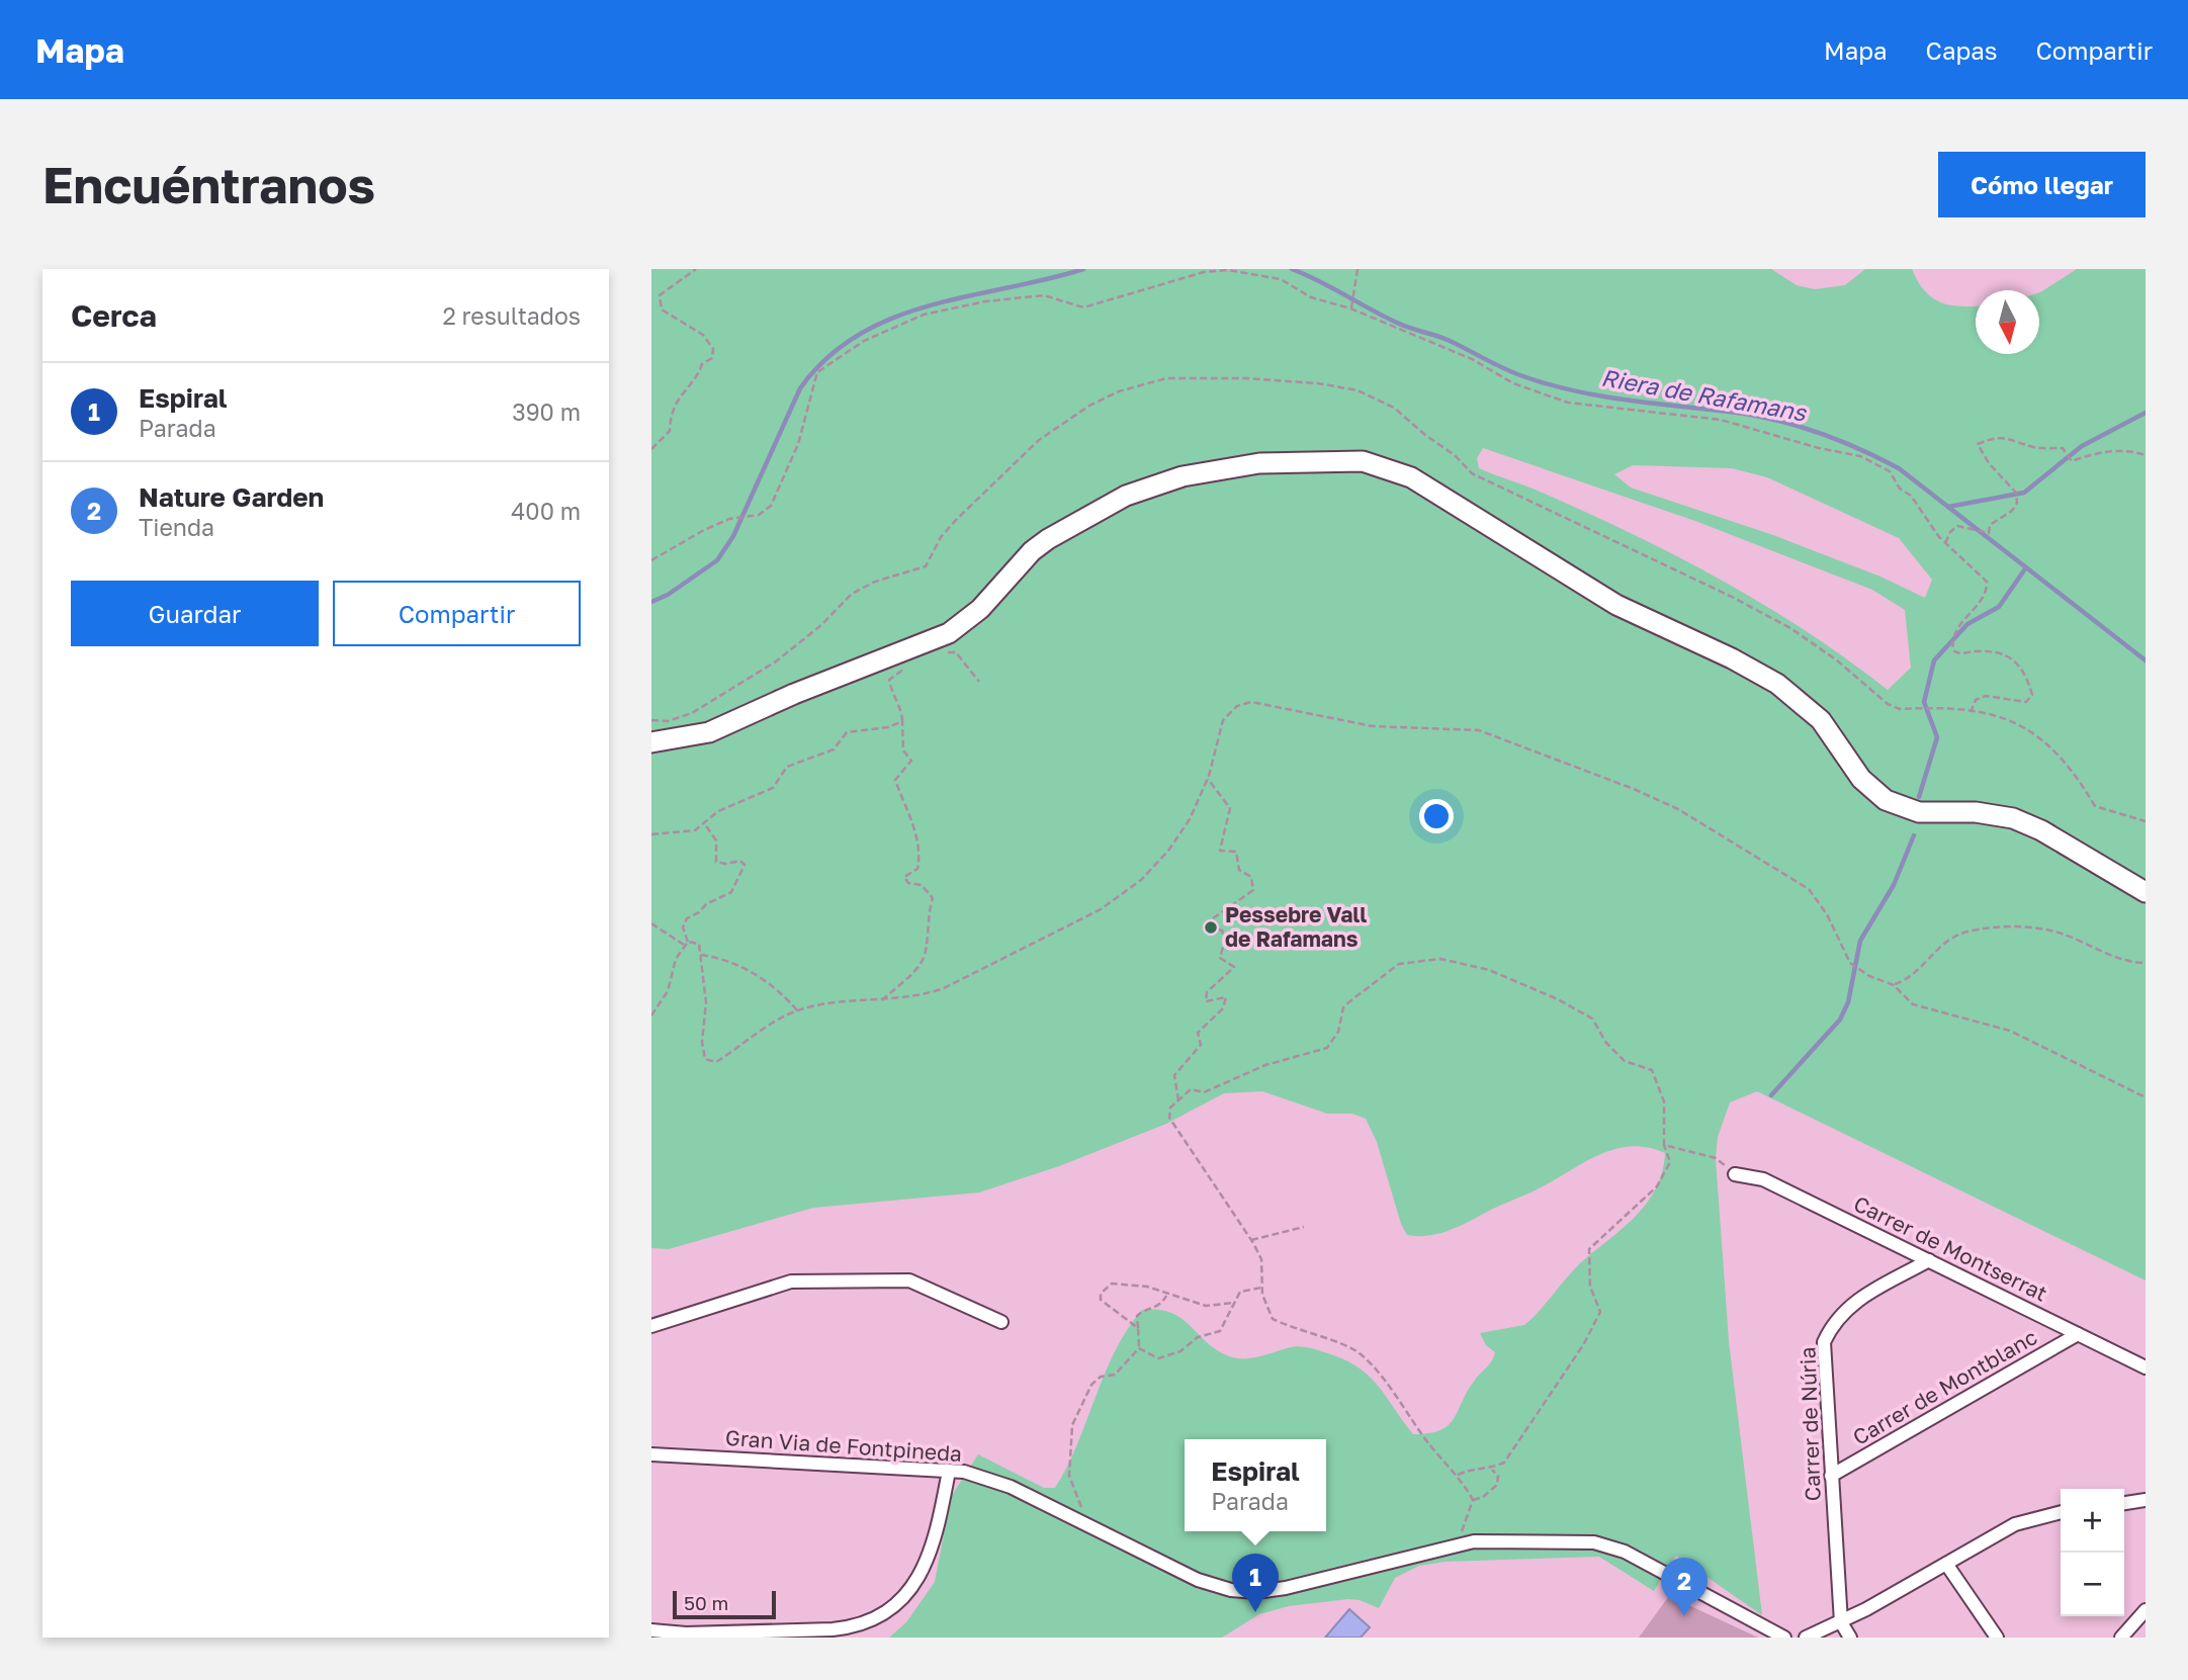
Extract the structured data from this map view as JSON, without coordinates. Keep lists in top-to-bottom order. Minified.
{"streets":{"street":["Carrer de Montserrat","Carrer de Montblanc","Carrer de Núria","Gran Via de Fontpineda"]},"crossings":[["Carrer de Montserrat","Carrer de Montblanc"],["Carrer de Montserrat","Carrer de Núria"],["Carrer de Montblanc","Carrer de Núria"]],"water":["Riera de Rafamans"],"places":["Pessebre Vall de Rafamans"],"scale_bar":"50 m","north":"bottom","page":{"header":"Mapa","nav":["Mapa","Capas","Compartir"],"buttons":["Cómo llegar",["Guardar","Compartir"]],"title":"Encuéntranos","heading":["Cerca","2 resultados"],"list":[{"mark":"1","name":"Espiral","note":"Parada","value":"390 m"},{"mark":"2","name":"Nature Garden","note":"Tienda","value":"400 m"}],"popup":["Espiral","Parada"],"map_buttons":["+","−"],"pins":["1","2"],"scale":"50 m"}}
